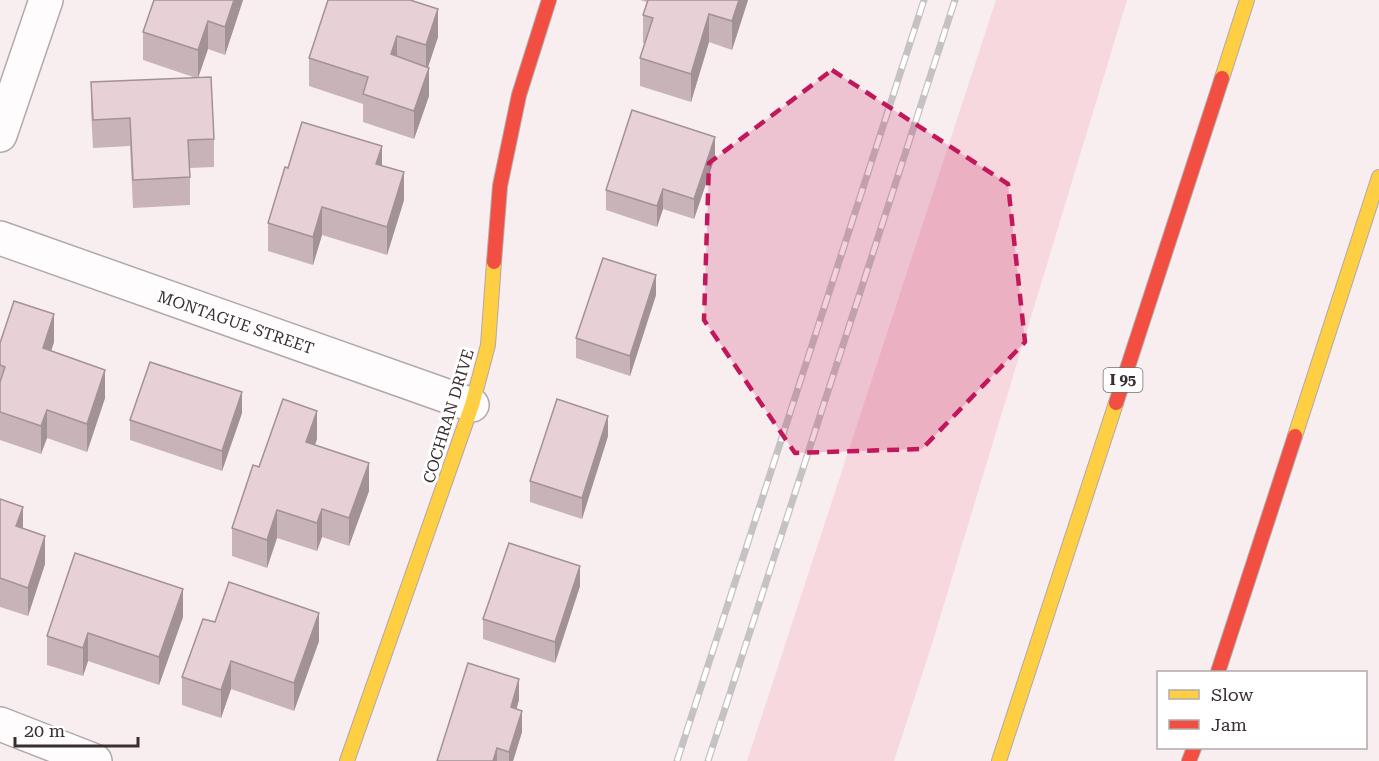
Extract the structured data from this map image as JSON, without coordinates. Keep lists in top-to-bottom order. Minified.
{"streets":{"main road":["I 95","COCHRAN DRIVE"],"street":["MONTAGUE STREET"]},"crossings":[["MONTAGUE STREET","COCHRAN DRIVE"]],"legend":["Slow","Jam"],"scale_bar":"20 m"}
